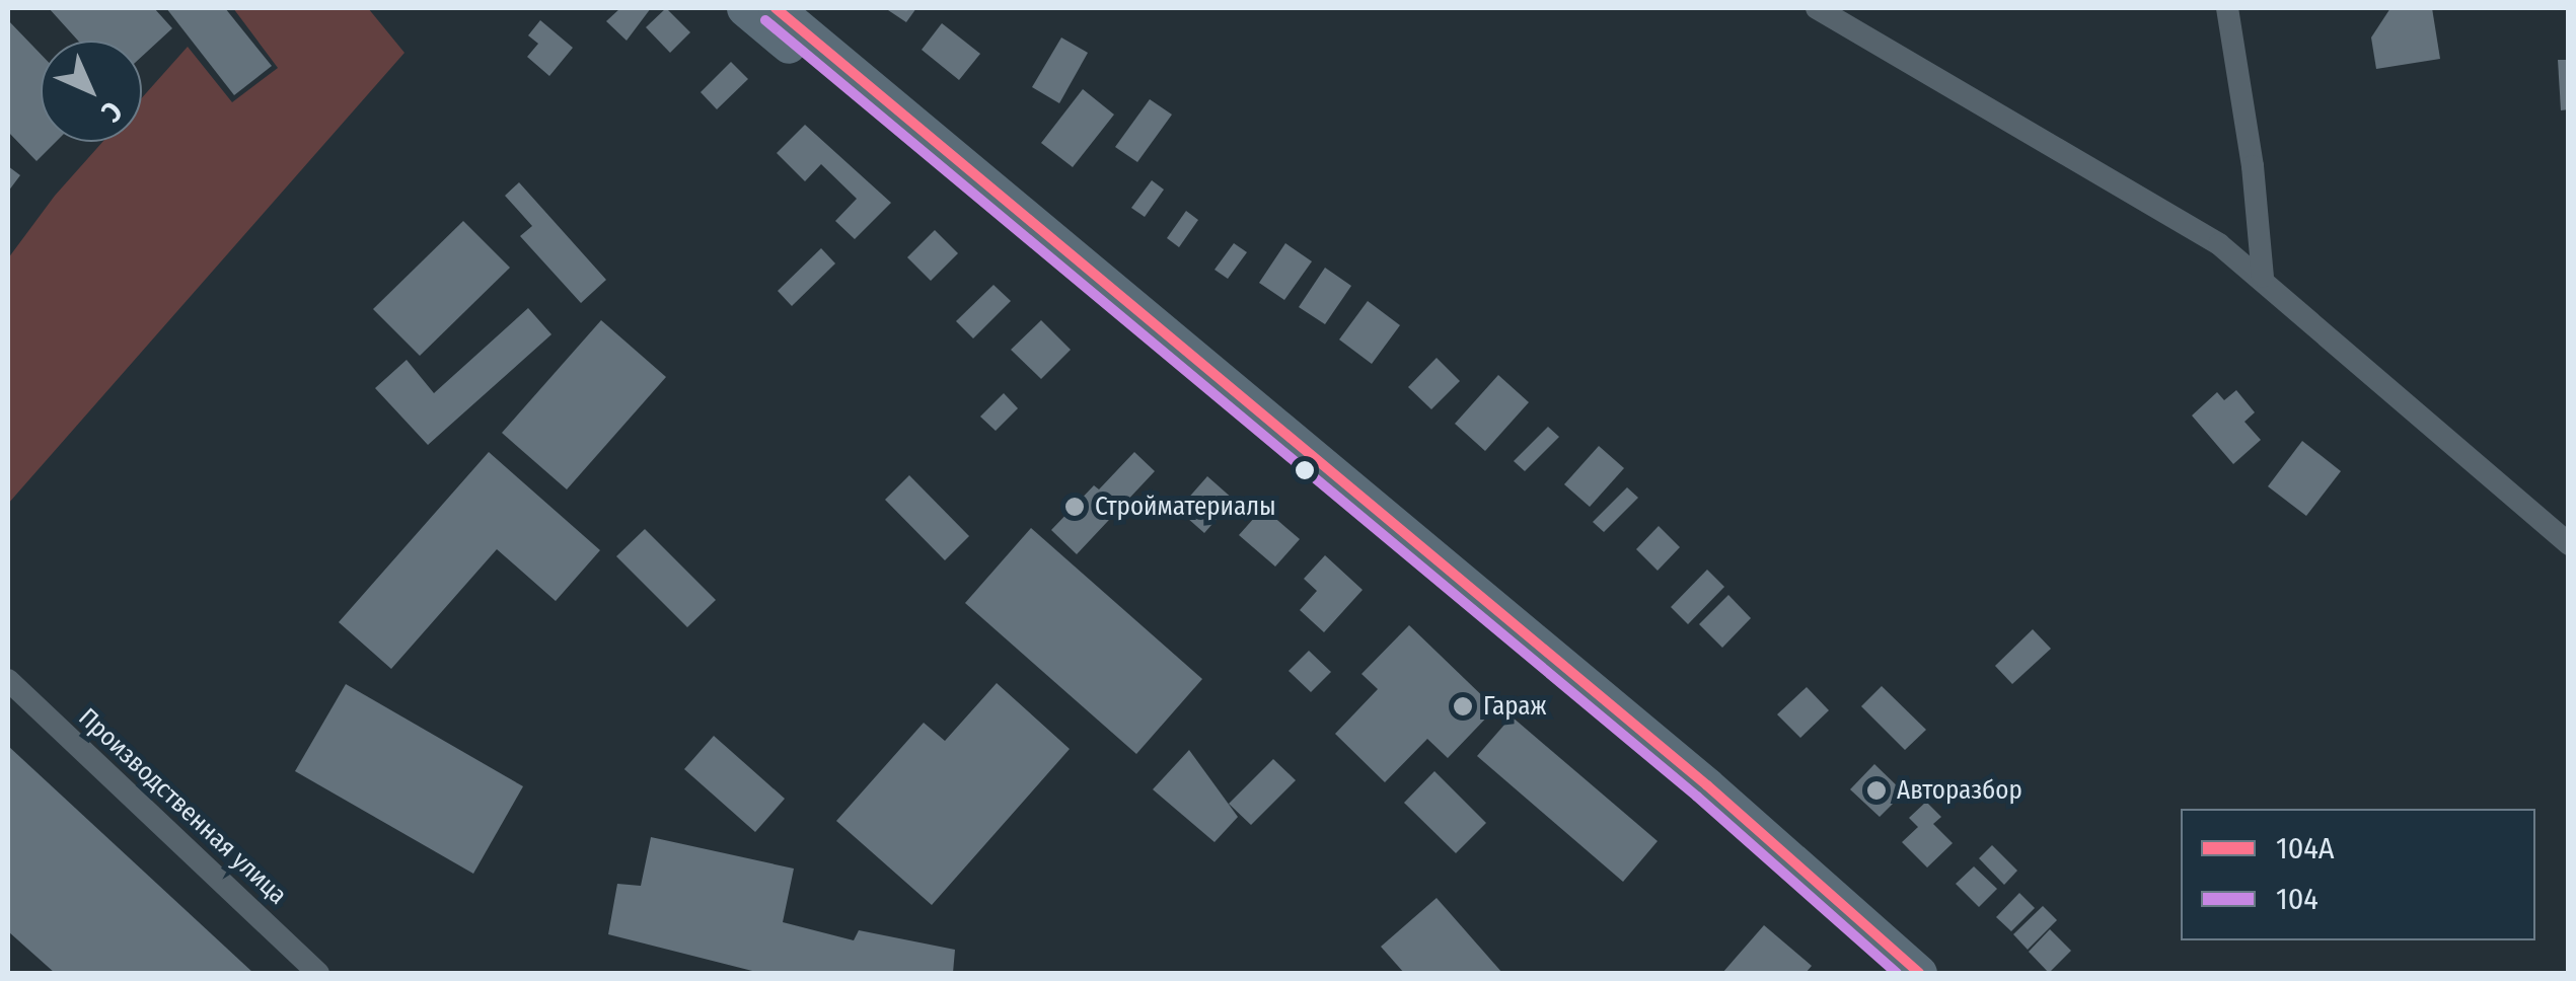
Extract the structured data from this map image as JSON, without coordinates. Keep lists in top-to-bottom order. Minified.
{"streets":{"street":["Производственная улица"]},"places":["Стройматериалы","Гараж","Авторазбор"],"lines":["transit line 104А","transit line 104"],"legend":["104А","104"],"north":"bottom right"}
